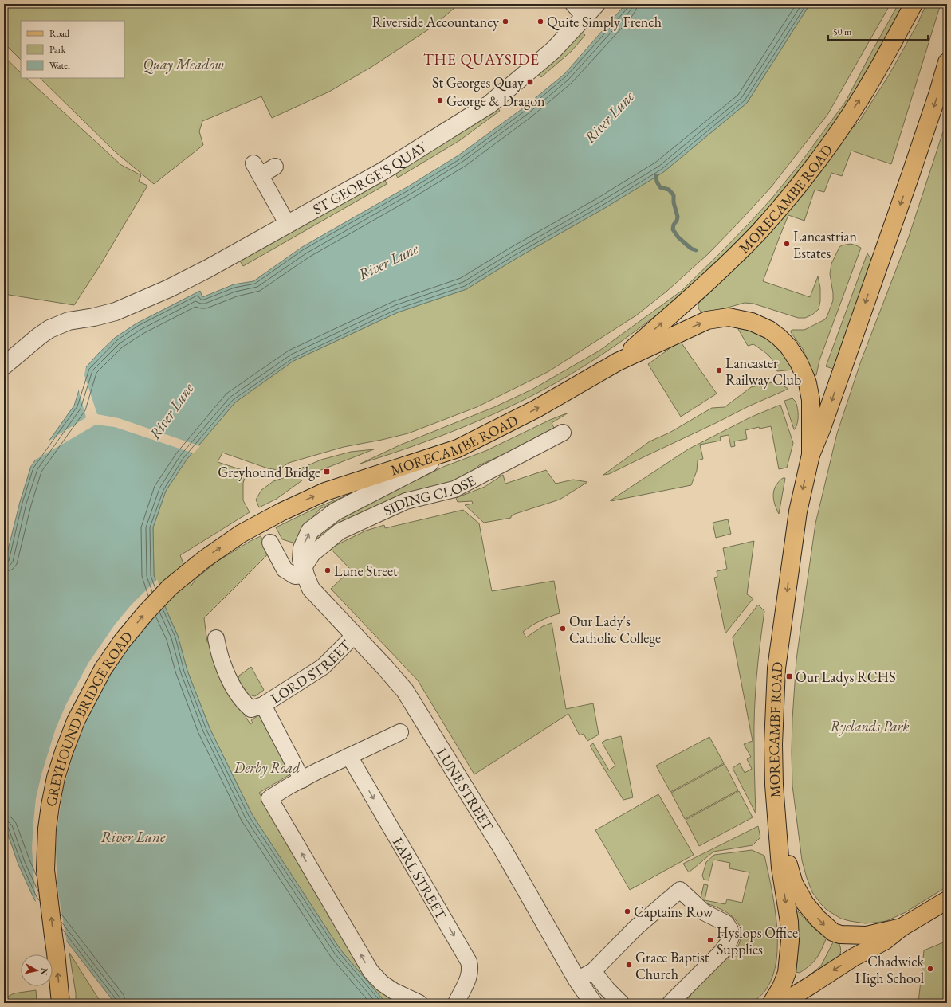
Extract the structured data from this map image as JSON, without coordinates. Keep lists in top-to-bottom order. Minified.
{"streets":{"main road":["MORECAMBE ROAD","GREYHOUND BRIDGE ROAD"],"street":["ST GEORGE'S QUAY","SIDING CLOSE","LORD STREET","LUNE STREET","EARL STREET"]},"crossings":[["MORECAMBE ROAD","GREYHOUND BRIDGE ROAD"],["MORECAMBE ROAD","LUNE STREET"],["SIDING CLOSE","LUNE STREET"],["LORD STREET","LUNE STREET"]],"one_way":["GREYHOUND BRIDGE ROAD","EARL STREET"],"districts":["THE QUAYSIDE"],"water":["River Lune"],"parks":["Quay Meadow","Ryelands Park","Derby Road"],"places":{"other":["Riverside Accountancy","Quite Simply French","George & Dragon","Lancastrian Estates","Lancaster Railway Club","Lune Street","Our Lady's Catholic College","Captains Row","Hyslops Office Supplies","Grace Baptist Church","Chadwick High School"],"transit":["St Georges Quay","Greyhound Bridge","Our Ladys RCHS"]},"legend":["Road","Park","Water"],"scale_bar":"50 m","north":"right"}
